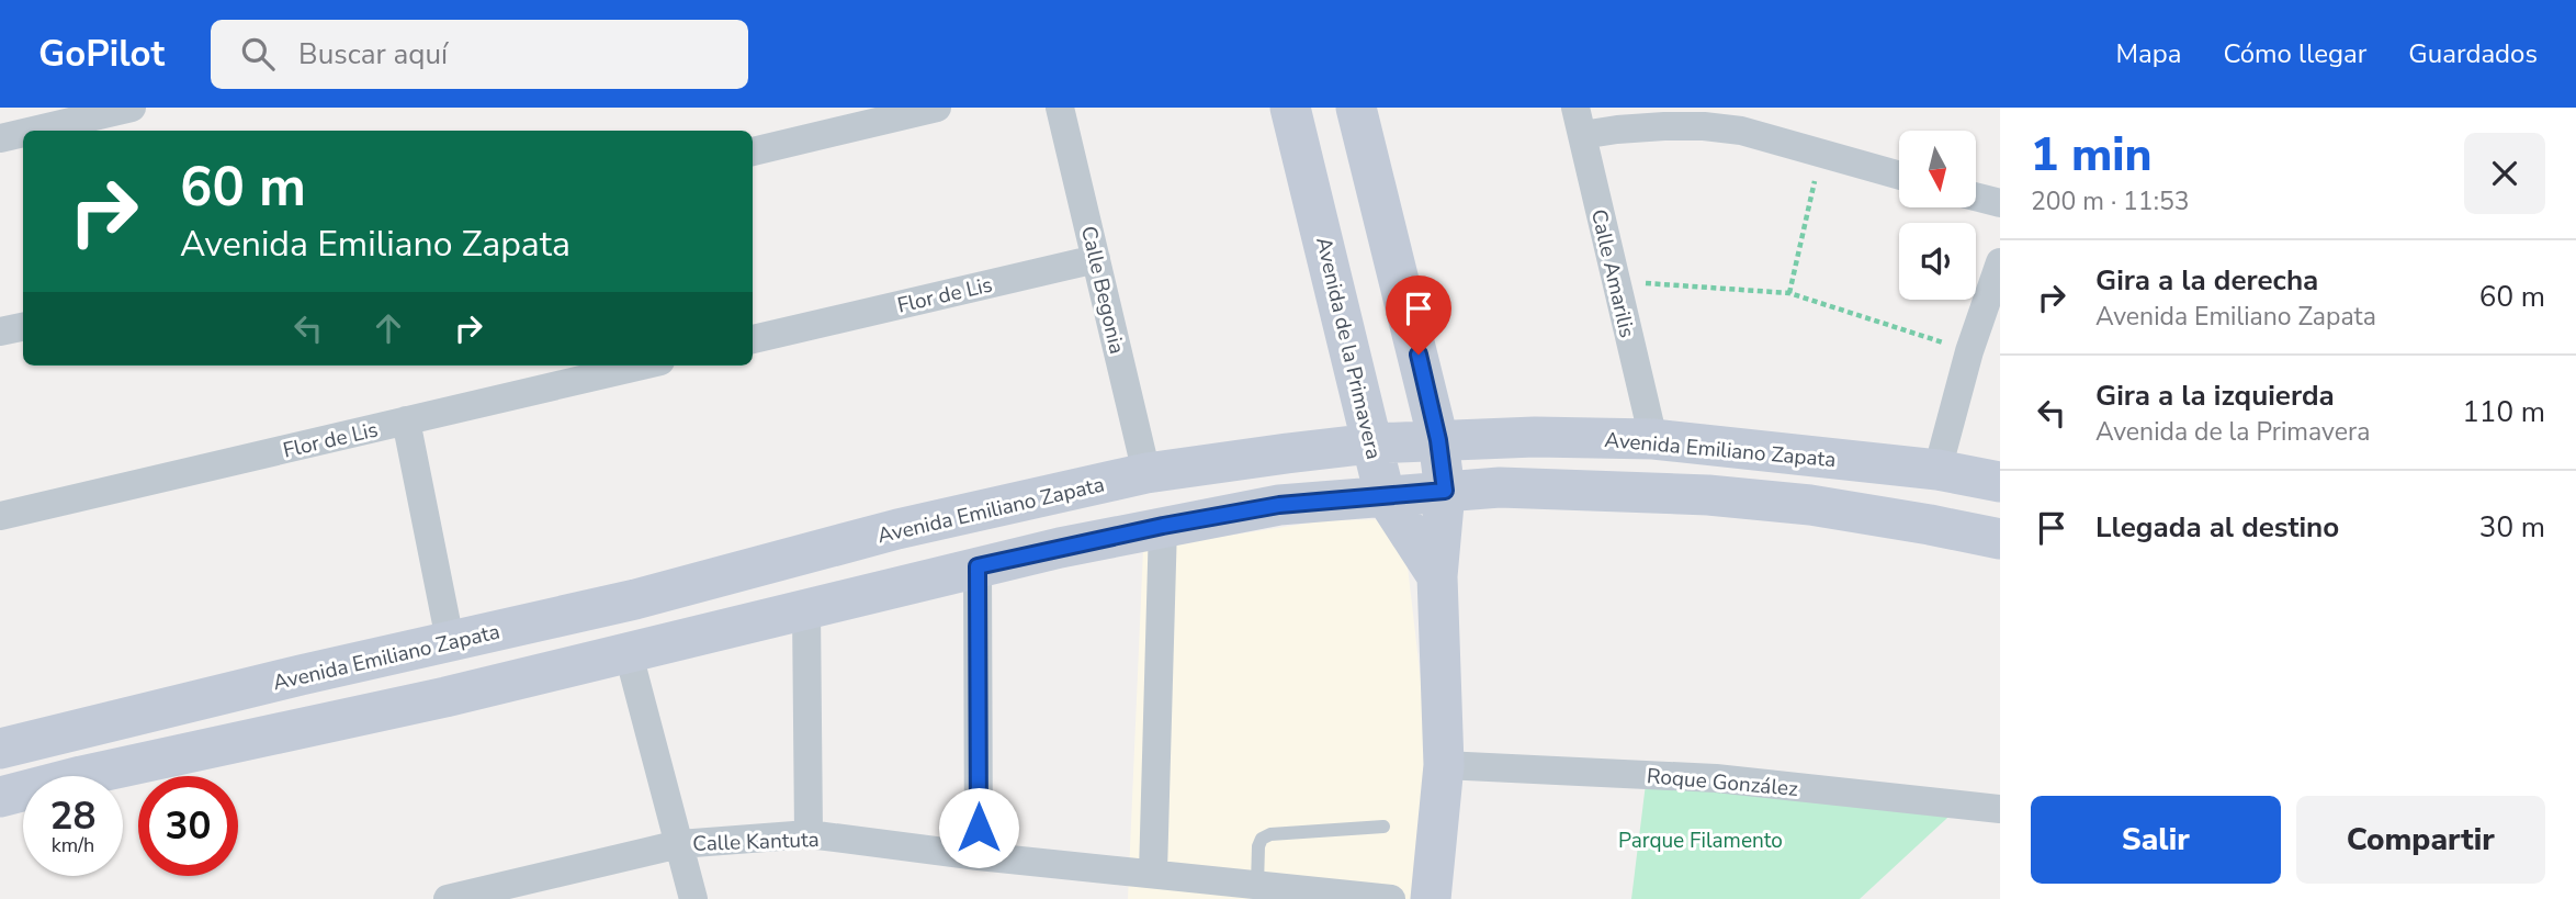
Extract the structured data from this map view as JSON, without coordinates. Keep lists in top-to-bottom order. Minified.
{"streets":{"street":["Calle Amarilis","Calle Begonia","Flor de Lis","Avenida de la Primavera","Avenida Emiliano Zapata","Roque González","Calle Kantuta"]},"crossings":[["Calle Amarilis","Avenida Emiliano Zapata"],["Calle Begonia","Flor de Lis"],["Calle Begonia","Avenida Emiliano Zapata"],["Avenida de la Primavera","Avenida Emiliano Zapata"]],"parks":["Parque Filamento"],"north":"bottom","page":{"header":"GoPilot","search":"Buscar aquí","nav":["Mapa","Cómo llegar","Guardados"],"heading":["1 min","200 m · 11:53"],"turn":["60 m","Avenida Emiliano Zapata"],"list":[{"name":"Gira a la derecha","note":"Avenida Emiliano Zapata","value":"60 m"},{"name":"Gira a la izquierda","note":"Avenida de la Primavera","value":"110 m"},{"name":"Llegada al destino","value":"30 m"}],"speed":"28 km/h","limit":"30","buttons":["Salir","Compartir"]}}
